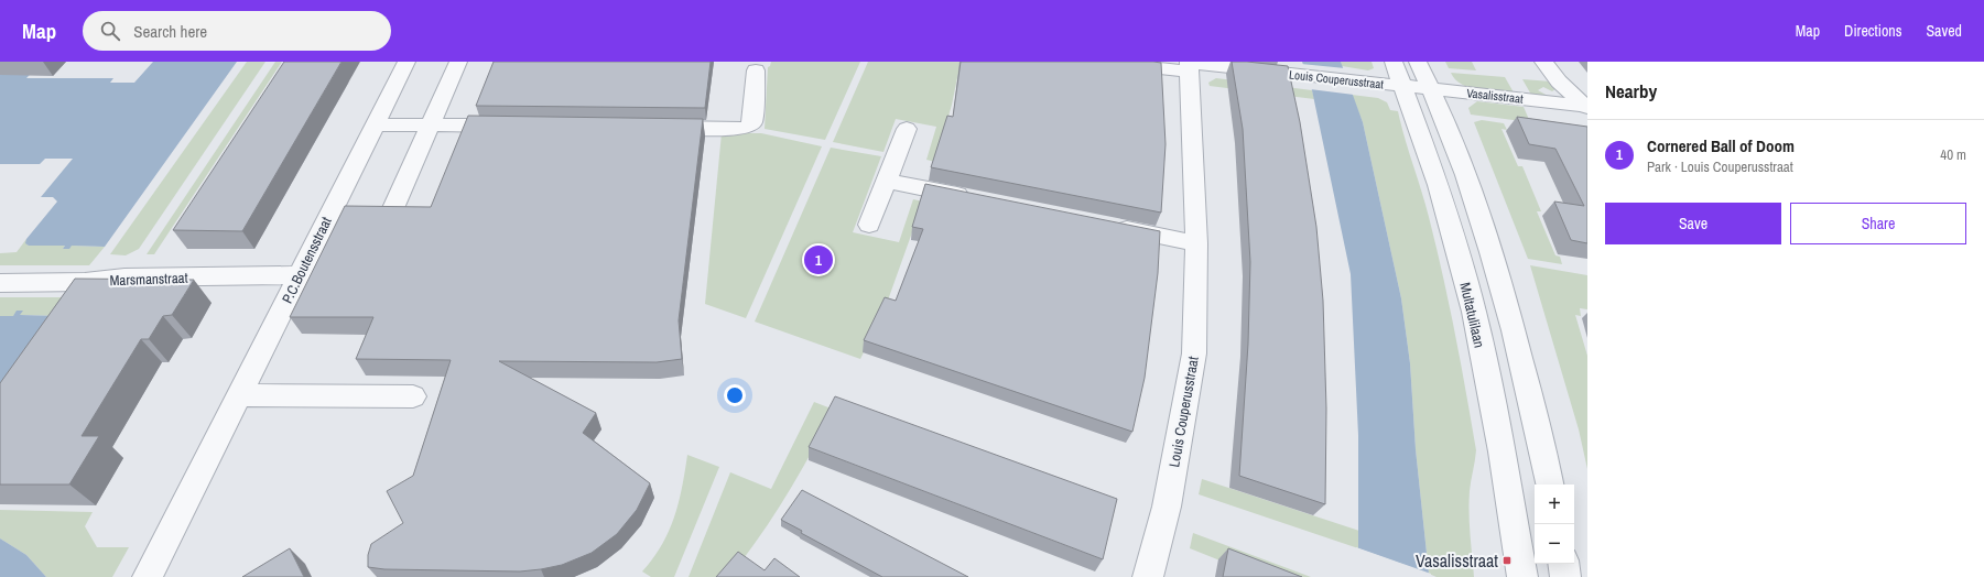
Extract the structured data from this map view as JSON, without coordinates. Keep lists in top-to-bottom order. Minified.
{"streets":{"street":["Louis Couperusstraat","Vasalisstraat","P.C.Boutensstraat","Marsmanstraat","Multatulilaan"]},"crossings":[["Louis Couperusstraat","Vasalisstraat"],["Louis Couperusstraat","Multatulilaan"],["Vasalisstraat","Multatulilaan"],["P.C.Boutensstraat","Marsmanstraat"]],"places":{"transit":["Vasalisstraat"]},"page":{"header":"Map","search":"Search here","nav":["Map","Directions","Saved"],"heading":"Nearby","list":[{"mark":"1","name":"Cornered Ball of Doom","note":"Park · Louis Couperusstraat","value":"40 m"}],"buttons":["Save","Share"],"pins":"1","map_buttons":["+","−"]}}
